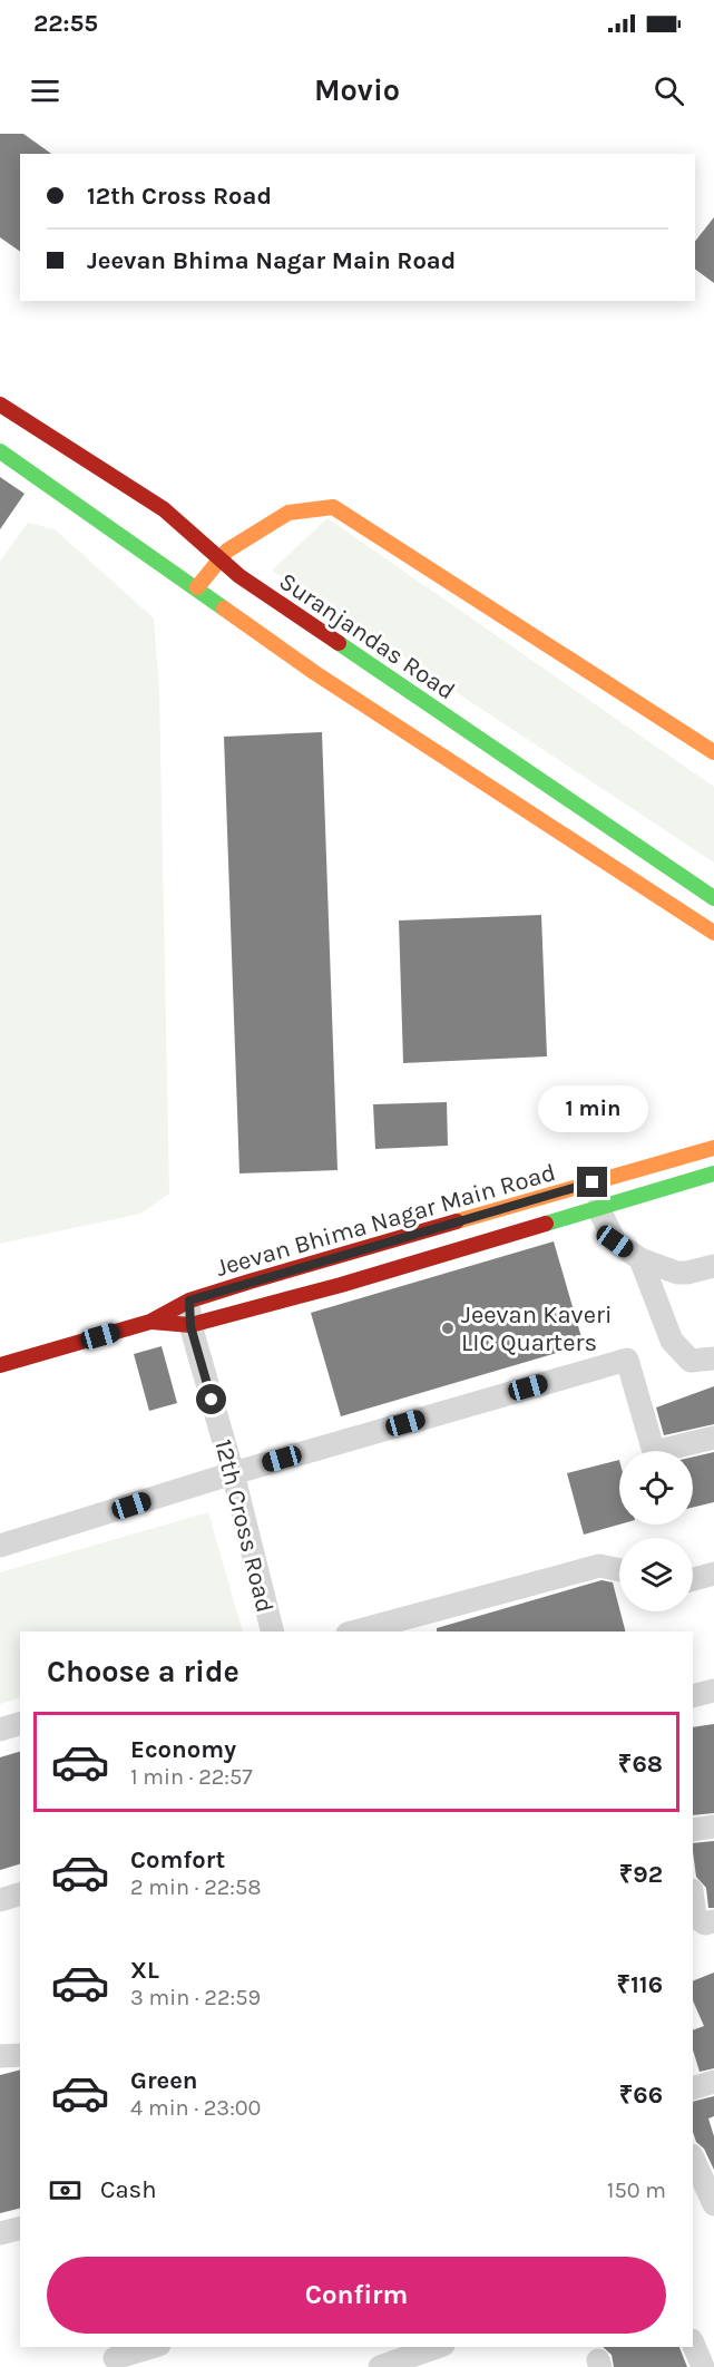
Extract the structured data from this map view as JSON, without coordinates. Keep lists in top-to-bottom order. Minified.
{"streets":{"main road":["Suranjandas Road","Jeevan Bhima Nagar Main Road"],"street":["12th Cross Road"]},"crossings":[["Jeevan Bhima Nagar Main Road","12th Cross Road"]],"places":["Jeevan Kaveri LIC Quarters"],"page":{"status":"22:55","header":"Movio","banner":["12th Cross Road","Jeevan Bhima Nagar Main Road"],"bubble":"1 min","heading":"Choose a ride","list":[{"name":"Economy","note":"1 min · 22:57","value":"₹68"},{"name":"Comfort","note":"2 min · 22:58","value":"₹92"},{"name":"XL","note":"3 min · 22:59","value":"₹116"},{"name":"Green","note":"4 min · 23:00","value":"₹66"}],"pay":["Cash","150 m"],"buttons":"Confirm"}}
